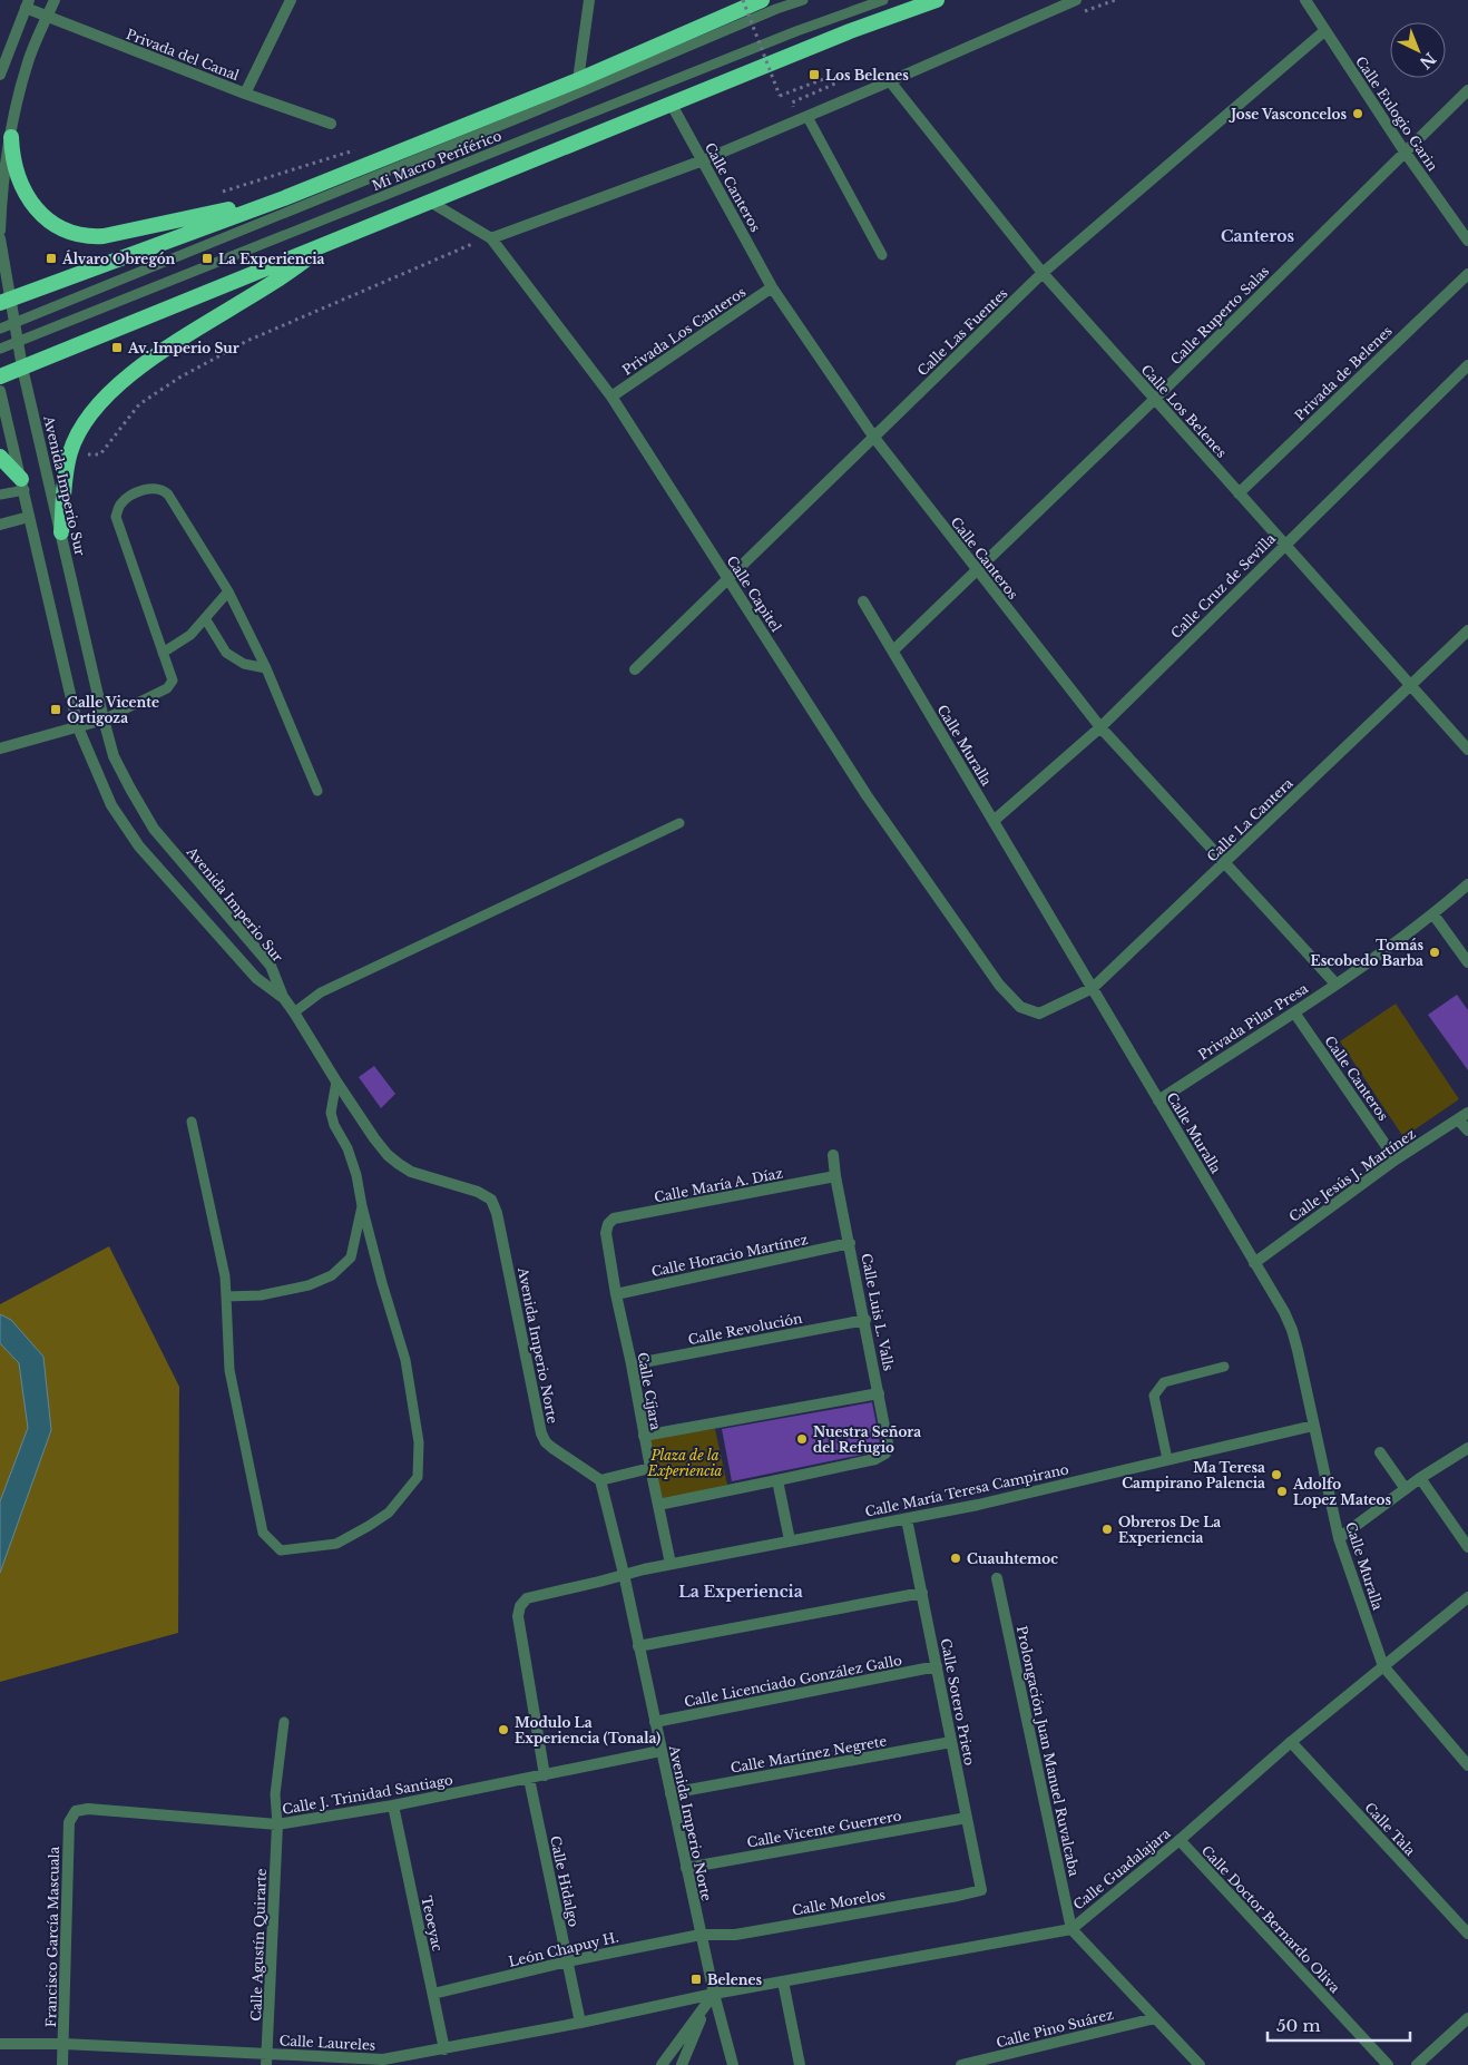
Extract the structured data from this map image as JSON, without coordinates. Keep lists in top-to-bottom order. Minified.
{"streets":{"street":["Privada del Canal","Calle Eulogio Garin","Calle Canteros","Calle Ruperto Salas","Privada Los Canteros","Calle Las Fuentes","Privada de Belenes","Calle Los Belenes","Avenida Imperio Sur","Calle Cruz de Sevilla","Calle Capitel","Calle Muralla","Calle La Cantera","Privada Pilar Presa","Calle Jesús J. Martínez","Calle María A. Díaz","Calle Horacio Martínez","Calle Luis L. Valls","Calle Revolución","Avenida Imperio Norte","Calle Cíjara","Calle María Teresa Campirano","Calle Licenciado González Gallo","Calle Sotero Prieto","Prolongación Juan Manuel Ruvalcaba","Calle Martínez Negrete","Calle J. Trinidad Santiago","Calle Vicente Guerrero","Calle Tala","Calle Guadalajara","Calle Hidalgo","Calle Morelos","Calle Doctor Bernardo Oliva","Teoeyac","Francisco García Mascuala","Calle Agustín Quirarte","León Chapuy H.","Calle Pino Suárez","Calle Laureles"],"lane":["Mi Macro Periférico"]},"crossings":[["Calle Eulogio Garin","Calle Ruperto Salas"],["Calle Eulogio Garin","Calle Las Fuentes"],["Mi Macro Periférico","Avenida Imperio Sur"],["Calle Canteros","Calle Ruperto Salas"],["Calle Canteros","Privada Los Canteros"],["Calle Canteros","Calle Las Fuentes"],["Calle Canteros","Calle Cruz de Sevilla"],["Calle Canteros","Calle La Cantera"],["Calle Canteros","Privada Pilar Presa"],["Calle Canteros","Calle Jesús J. Martínez"],["Calle Ruperto Salas","Calle Los Belenes"],["Calle Ruperto Salas","Calle Muralla"],["Privada Los Canteros","Calle Capitel"],["Calle Las Fuentes","Calle Los Belenes"],["Calle Las Fuentes","Calle Capitel"],["Privada de Belenes","Calle Los Belenes"],["Calle Los Belenes","Calle Cruz de Sevilla"],["Calle Los Belenes","Calle La Cantera"],["Avenida Imperio Sur","Avenida Imperio Norte"],["Calle Cruz de Sevilla","Calle Muralla"],["Calle Capitel","Calle La Cantera"],["Calle Muralla","Calle La Cantera"],["Calle Muralla","Privada Pilar Presa"],["Calle Muralla","Calle Jesús J. Martínez"],["Calle Muralla","Calle María Teresa Campirano"],["Calle Muralla","Calle Guadalajara"],["Calle María A. Díaz","Calle Luis L. Valls"],["Calle María A. Díaz","Calle Cíjara"],["Calle Horacio Martínez","Calle Luis L. Valls"],["Calle Horacio Martínez","Calle Cíjara"],["Calle Luis L. Valls","Calle Revolución"],["Calle Revolución","Calle Cíjara"],["Avenida Imperio Norte","Calle María Teresa Campirano"],["Avenida Imperio Norte","Calle Licenciado González Gallo"],["Avenida Imperio Norte","Calle Martínez Negrete"],["Avenida Imperio Norte","Calle J. Trinidad Santiago"],["Avenida Imperio Norte","Calle Vicente Guerrero"],["Avenida Imperio Norte","Calle Guadalajara"],["Avenida Imperio Norte","Calle Morelos"],["Avenida Imperio Norte","León Chapuy H."],["Avenida Imperio Norte","Calle Laureles"],["Calle Cíjara","Calle María Teresa Campirano"],["Calle María Teresa Campirano","Calle Sotero Prieto"],["Calle María Teresa Campirano","Calle J. Trinidad Santiago"],["Calle Licenciado González Gallo","Calle Sotero Prieto"],["Calle Sotero Prieto","Calle Martínez Negrete"],["Calle Sotero Prieto","Calle Vicente Guerrero"],["Calle Sotero Prieto","Calle Morelos"],["Prolongación Juan Manuel Ruvalcaba","Calle Guadalajara"],["Calle J. Trinidad Santiago","Calle Hidalgo"],["Calle J. Trinidad Santiago","Teoeyac"],["Calle J. Trinidad Santiago","Francisco García Mascuala"],["Calle J. Trinidad Santiago","Calle Agustín Quirarte"],["Calle Tala","Calle Guadalajara"],["Calle Guadalajara","Calle Doctor Bernardo Oliva"],["Calle Guadalajara","Calle Laureles"],["Calle Hidalgo","León Chapuy H."],["Calle Hidalgo","Calle Laureles"],["Calle Morelos","León Chapuy H."],["Teoeyac","León Chapuy H."],["Teoeyac","Calle Laureles"],["Francisco García Mascuala","Calle Laureles"],["Calle Agustín Quirarte","Calle Laureles"]],"districts":["Canteros","La Experiencia"],"parks":["Plaza de la Experiencia"],"places":{"transit":["Los Belenes","Álvaro Obregón","La Experiencia","Av. Imperio Sur","Calle Vicente Ortigoza","Belenes"],"other":["Jose Vasconcelos","Tomás Escobedo Barba","Nuestra Señora del Refugio","Ma Teresa Campirano Palencia","Adolfo Lopez Mateos","Obreros De La Experiencia","Cuauhtemoc","Modulo La Experiencia (Tonala)"]},"scale_bar":"50 m","north":"bottom right"}
